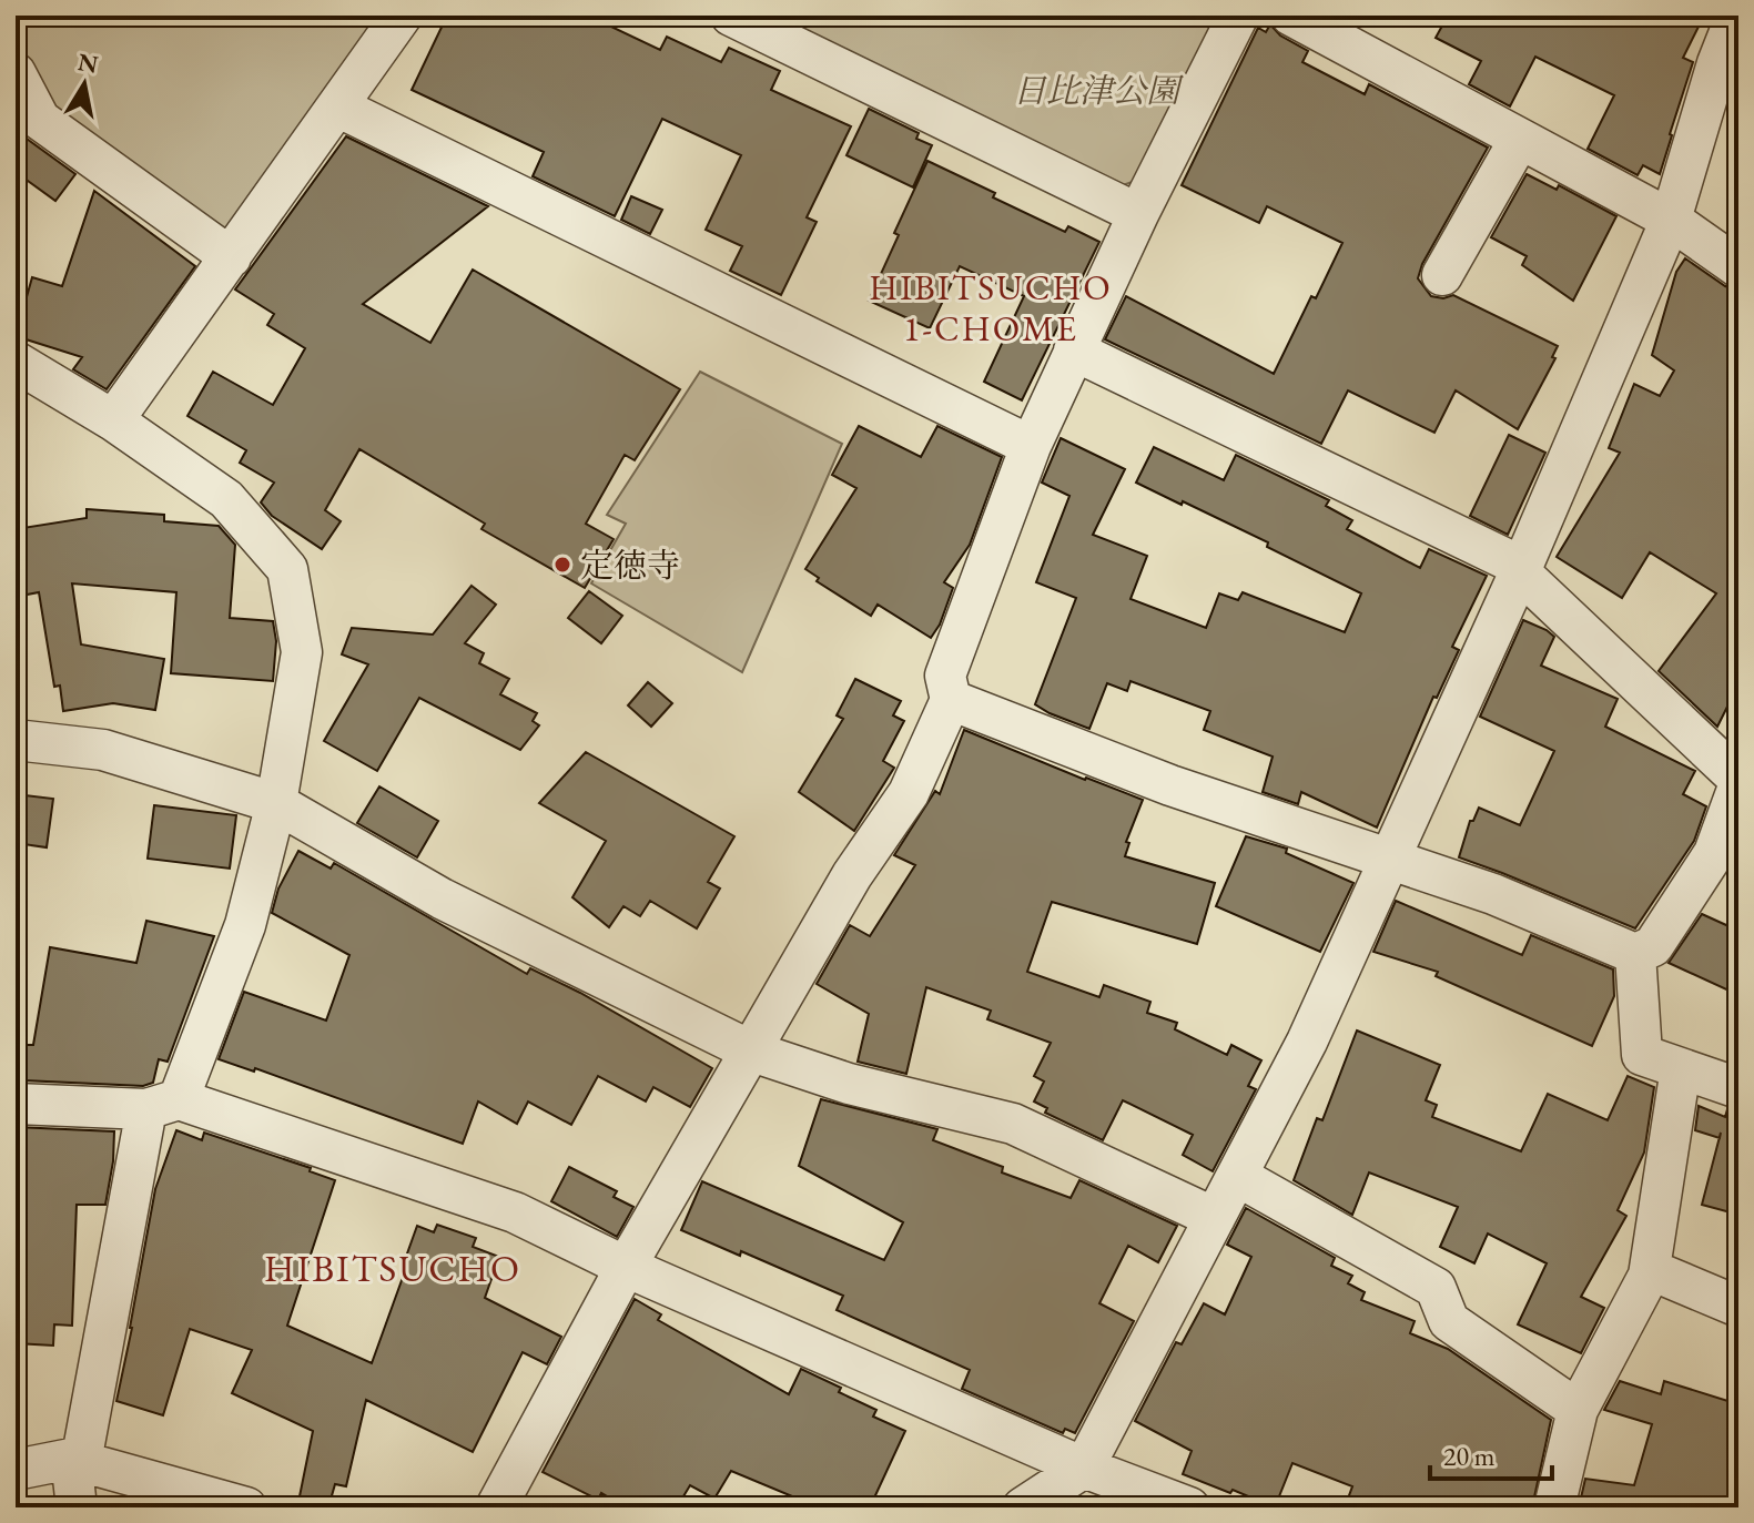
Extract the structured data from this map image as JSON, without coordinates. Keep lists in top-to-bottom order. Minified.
{"districts":["HIBITSUCHO 1-CHOME","HIBITSUCHO"],"parks":["日比津公園"],"places":["定徳寺"],"scale_bar":"20 m","north":"top"}
